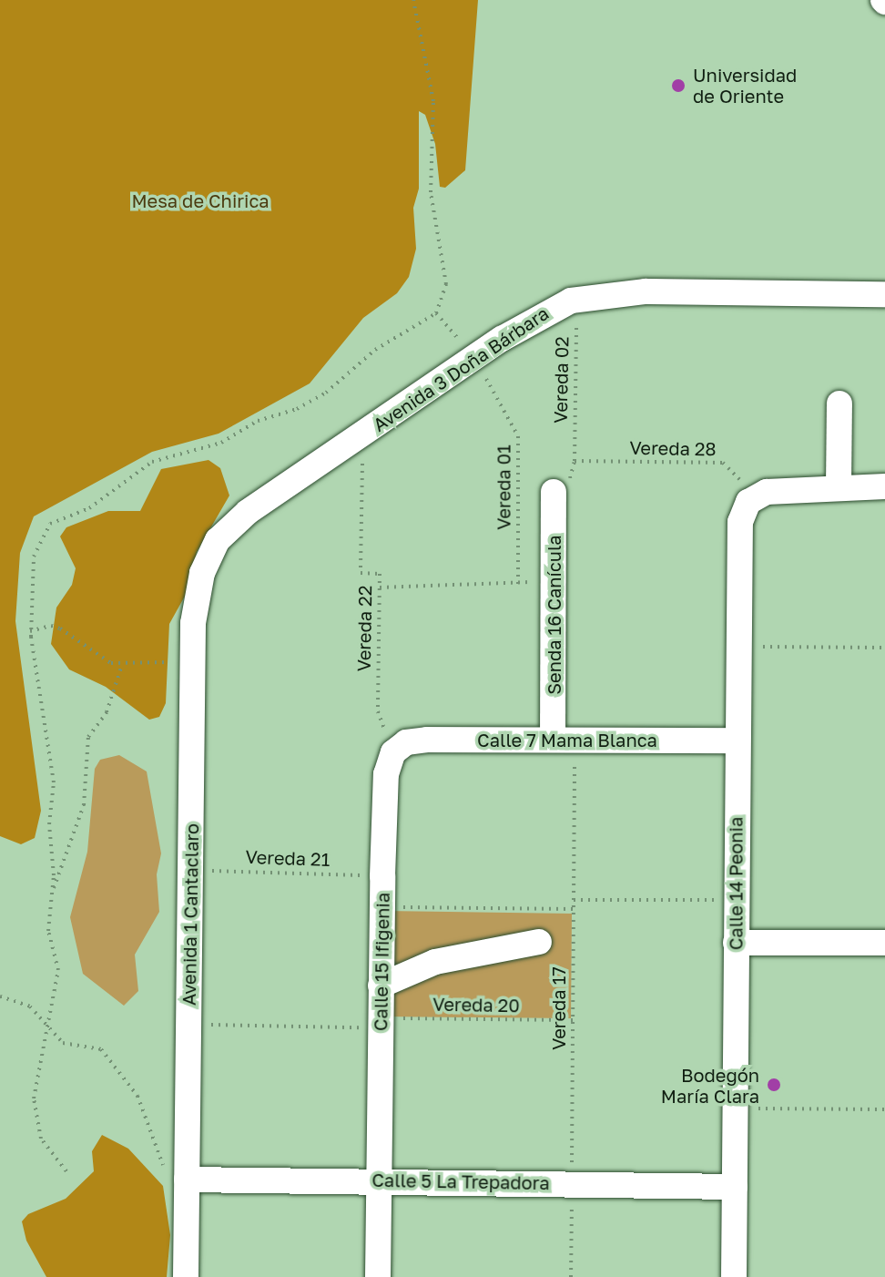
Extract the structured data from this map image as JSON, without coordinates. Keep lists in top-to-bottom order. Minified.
{"streets":{"street":["Avenida 3 Doña Bárbara","Senda 16 Canícula","Calle 7 Mama Blanca","Calle 14 Peonia","Avenida 1 Cantaclaro","Calle 15 Ifigenia","Calle 5 La Trepadora"],"path":["Vereda 02","Vereda 28","Vereda 01","Vereda 22","Vereda 21","Vereda 20","Vereda 17"]},"crossings":[["Avenida 3 Doña Bárbara","Vereda 02"],["Avenida 3 Doña Bárbara","Vereda 01"],["Avenida 3 Doña Bárbara","Vereda 22"],["Avenida 3 Doña Bárbara","Avenida 1 Cantaclaro"],["Vereda 02","Vereda 28"],["Vereda 28","Calle 14 Peonia"],["Senda 16 Canícula","Calle 7 Mama Blanca"],["Senda 16 Canícula","Vereda 17"],["Vereda 22","Calle 7 Mama Blanca"],["Vereda 22","Calle 15 Ifigenia"],["Calle 7 Mama Blanca","Calle 14 Peonia"],["Calle 7 Mama Blanca","Calle 15 Ifigenia"],["Calle 7 Mama Blanca","Vereda 17"],["Vereda 21","Avenida 1 Cantaclaro"],["Vereda 21","Calle 15 Ifigenia"],["Calle 14 Peonia","Calle 5 La Trepadora"],["Avenida 1 Cantaclaro","Vereda 20"],["Avenida 1 Cantaclaro","Calle 5 La Trepadora"],["Calle 15 Ifigenia","Vereda 20"],["Calle 15 Ifigenia","Calle 5 La Trepadora"],["Vereda 20","Vereda 17"],["Vereda 17","Calle 5 La Trepadora"]],"parks":["Mesa de Chirica"],"places":["Universidad de Oriente","Bodegón María Clara"]}
